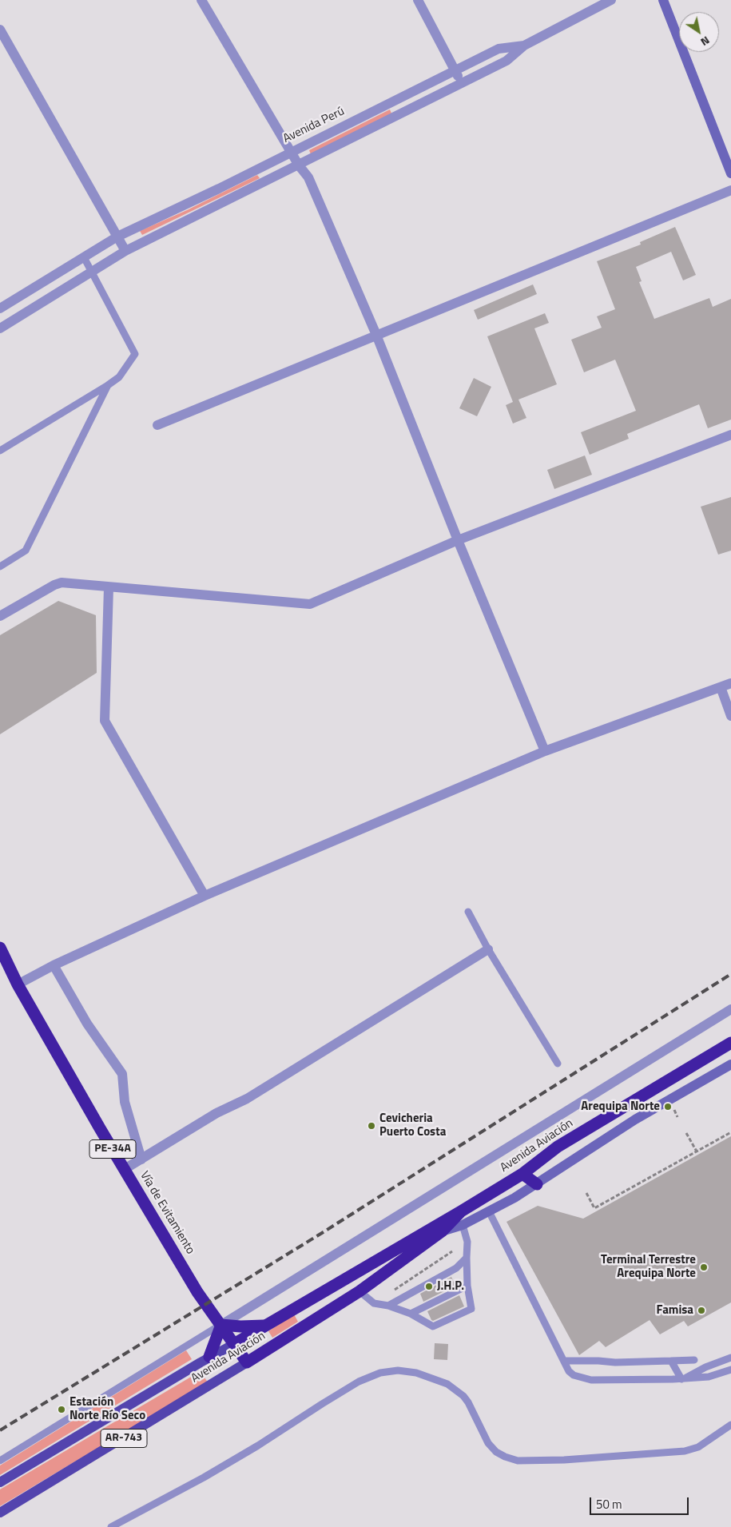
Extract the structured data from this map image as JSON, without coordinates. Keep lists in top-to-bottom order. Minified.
{"streets":{"highway":["Avenida Aviación","PE-34A","Vía de Evitamiento"],"main road":["AR-743"],"street":["Avenida Perú"]},"crossings":[["Avenida Aviación","Vía de Evitamiento"]],"places":["Arequipa Norte","Cevicheria Puerto Costa","Terminal Terrestre Arequipa Norte","J.H.P.","Famisa","Estación Norte Río Seco"],"scale_bar":"50 m","north":"bottom right"}
